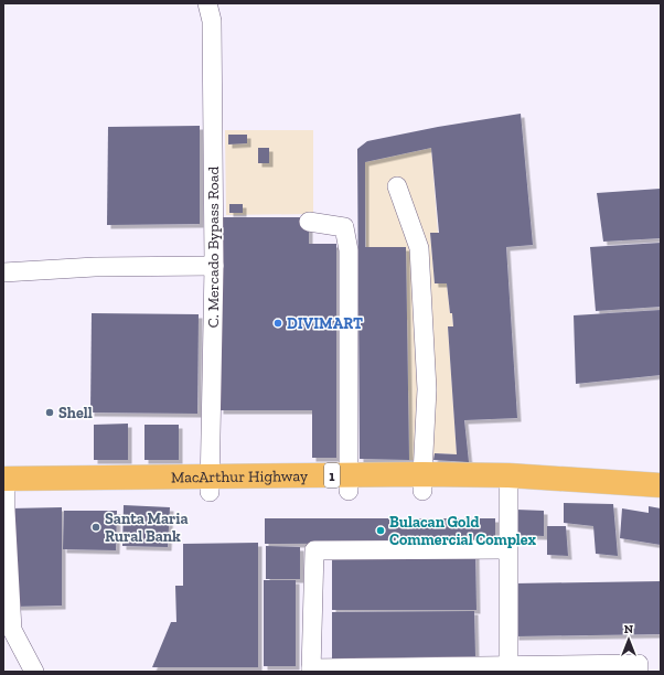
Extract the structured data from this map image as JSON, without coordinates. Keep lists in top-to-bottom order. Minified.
{"streets":{"highway":["1","MacArthur Highway"],"street":["C. Mercado Bypass Road"]},"crossings":[["C. Mercado Bypass Road","MacArthur Highway"]],"places":["DIVIMART","Shell","Santa Maria Rural Bank","Bulacan Gold Commercial Complex"],"north":"top"}
